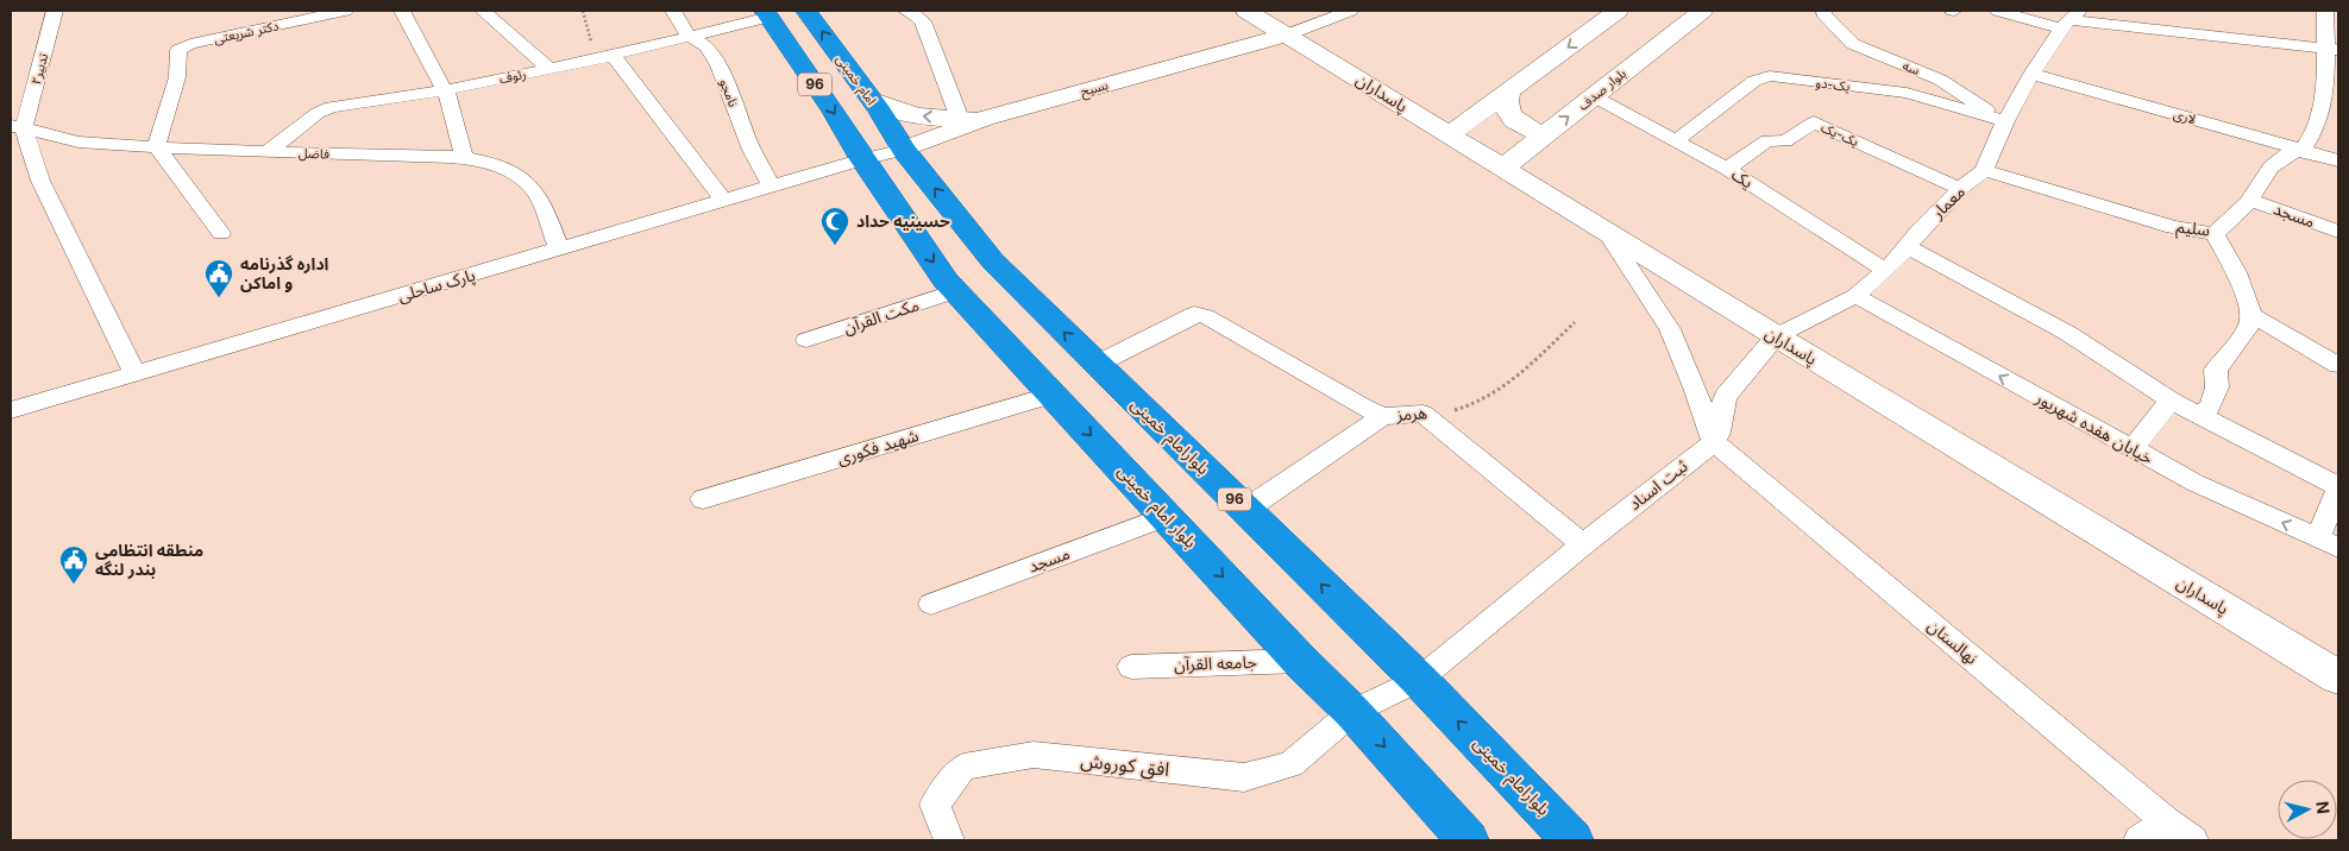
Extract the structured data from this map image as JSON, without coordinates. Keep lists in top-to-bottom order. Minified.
{"streets":{"highway":["امام خمینی","96","بلوارامام خمینی","بلوار امام خمینی"],"street":["دکتر شریعتی","سه","تدبیر۲","رئوف","یک-دو","بسیح","بلوار صدف","نامجو","پاسداران","لاری","یک-یک","فاضل","یک","معمار","مسجد","سلیم","پارک ساحلی","مکت القرآن","هرمز","خیابان هفده شهریور","شهید فکوری","ثبت اسناد","نهالستان","جامعه القرآن","افق کوروش"]},"crossings":[["دکتر شریعتی","فاضل"],["سه","یک-دو"],["سه","معمار"],["تدبیر۲","فاضل"],["رئوف","96"],["رئوف","نامجو"],["رئوف","فاضل"],["امام خمینی","بسیح"],["امام خمینی","پارک ساحلی"],["امام خمینی","بلوارامام خمینی"],["96","پارک ساحلی"],["96","بلوار امام خمینی"],["یک-دو","یک"],["یک-دو","معمار"],["بسیح","پاسداران"],["بسیح","پارک ساحلی"],["بسیح","بلوارامام خمینی"],["بلوار صدف","پاسداران"],["بلوار صدف","یک"],["نامجو","پارک ساحلی"],["پاسداران","معمار"],["لاری","معمار"],["لاری","سلیم"],["یک-یک","یک"],["یک-یک","معمار"],["فاضل","پارک ساحلی"],["یک","معمار"],["معمار","سلیم"],["معمار","خیابان هفده شهریور"],["مسجد","سلیم"],["مسجد","بلوار امام خمینی"],["پارک ساحلی","بلوارامام خمینی"],["پارک ساحلی","بلوار امام خمینی"],["مکت القرآن","بلوار امام خمینی"],["هرمز","بلوارامام خمینی"],["بلوارامام خمینی","ثبت اسناد"],["شهید فکوری","بلوار امام خمینی"],["ثبت اسناد","بلوار امام خمینی"],["ثبت اسناد","نهالستان"],["ثبت اسناد","افق کوروش"],["بلوار امام خمینی","جامعه القرآن"],["بلوار امام خمینی","افق کوروش"]],"one_way":["بلوارامام خمینی","بلوار امام خمینی"],"places":{"mosque":["حسینیه حداد"],"public building":["اداره گذرنامه و اماکن","منطقه انتظامی بندر لنگه"]},"north":"right"}
